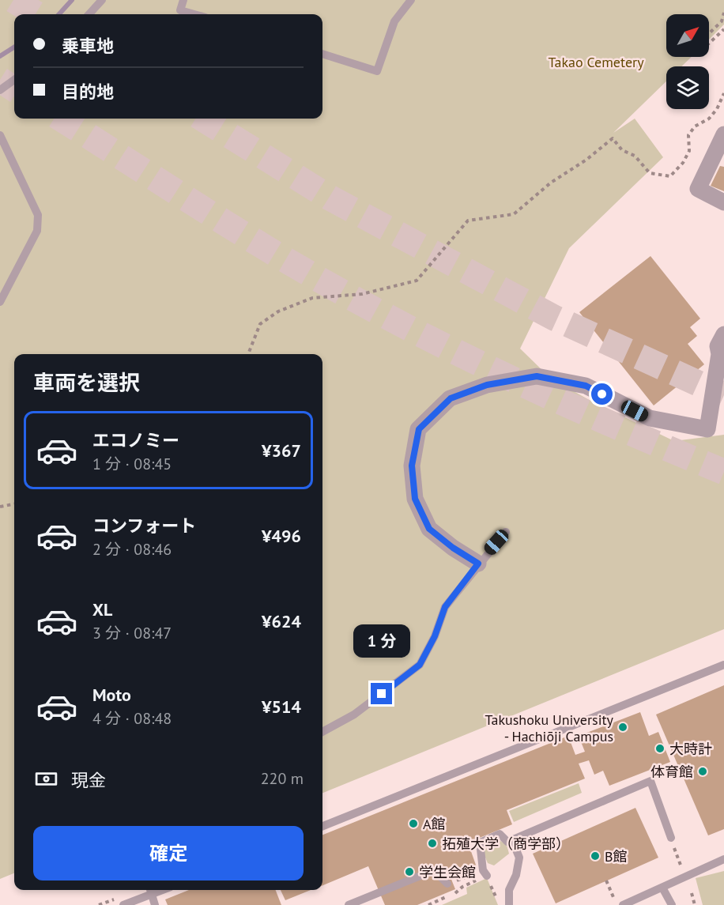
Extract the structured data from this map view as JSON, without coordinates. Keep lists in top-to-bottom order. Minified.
{"parks":["Takao Cemetery"],"places":["Takushoku University - Hachiōji Campus","大時計","体育館","A館","拓殖大学（商学部）","B館","学生会館"],"north":"top right","page":{"banner":["乗車地","目的地"],"heading":"車両を選択","list":[{"name":"エコノミー","note":"1 分 · 08:45","value":"¥367"},{"name":"コンフォート","note":"2 分 · 08:46","value":"¥496"},{"name":"XL","note":"3 分 · 08:47","value":"¥624"},{"name":"Moto","note":"4 分 · 08:48","value":"¥514"}],"bubble":"1 分","pay":["現金","220 m"],"buttons":"確定"}}
